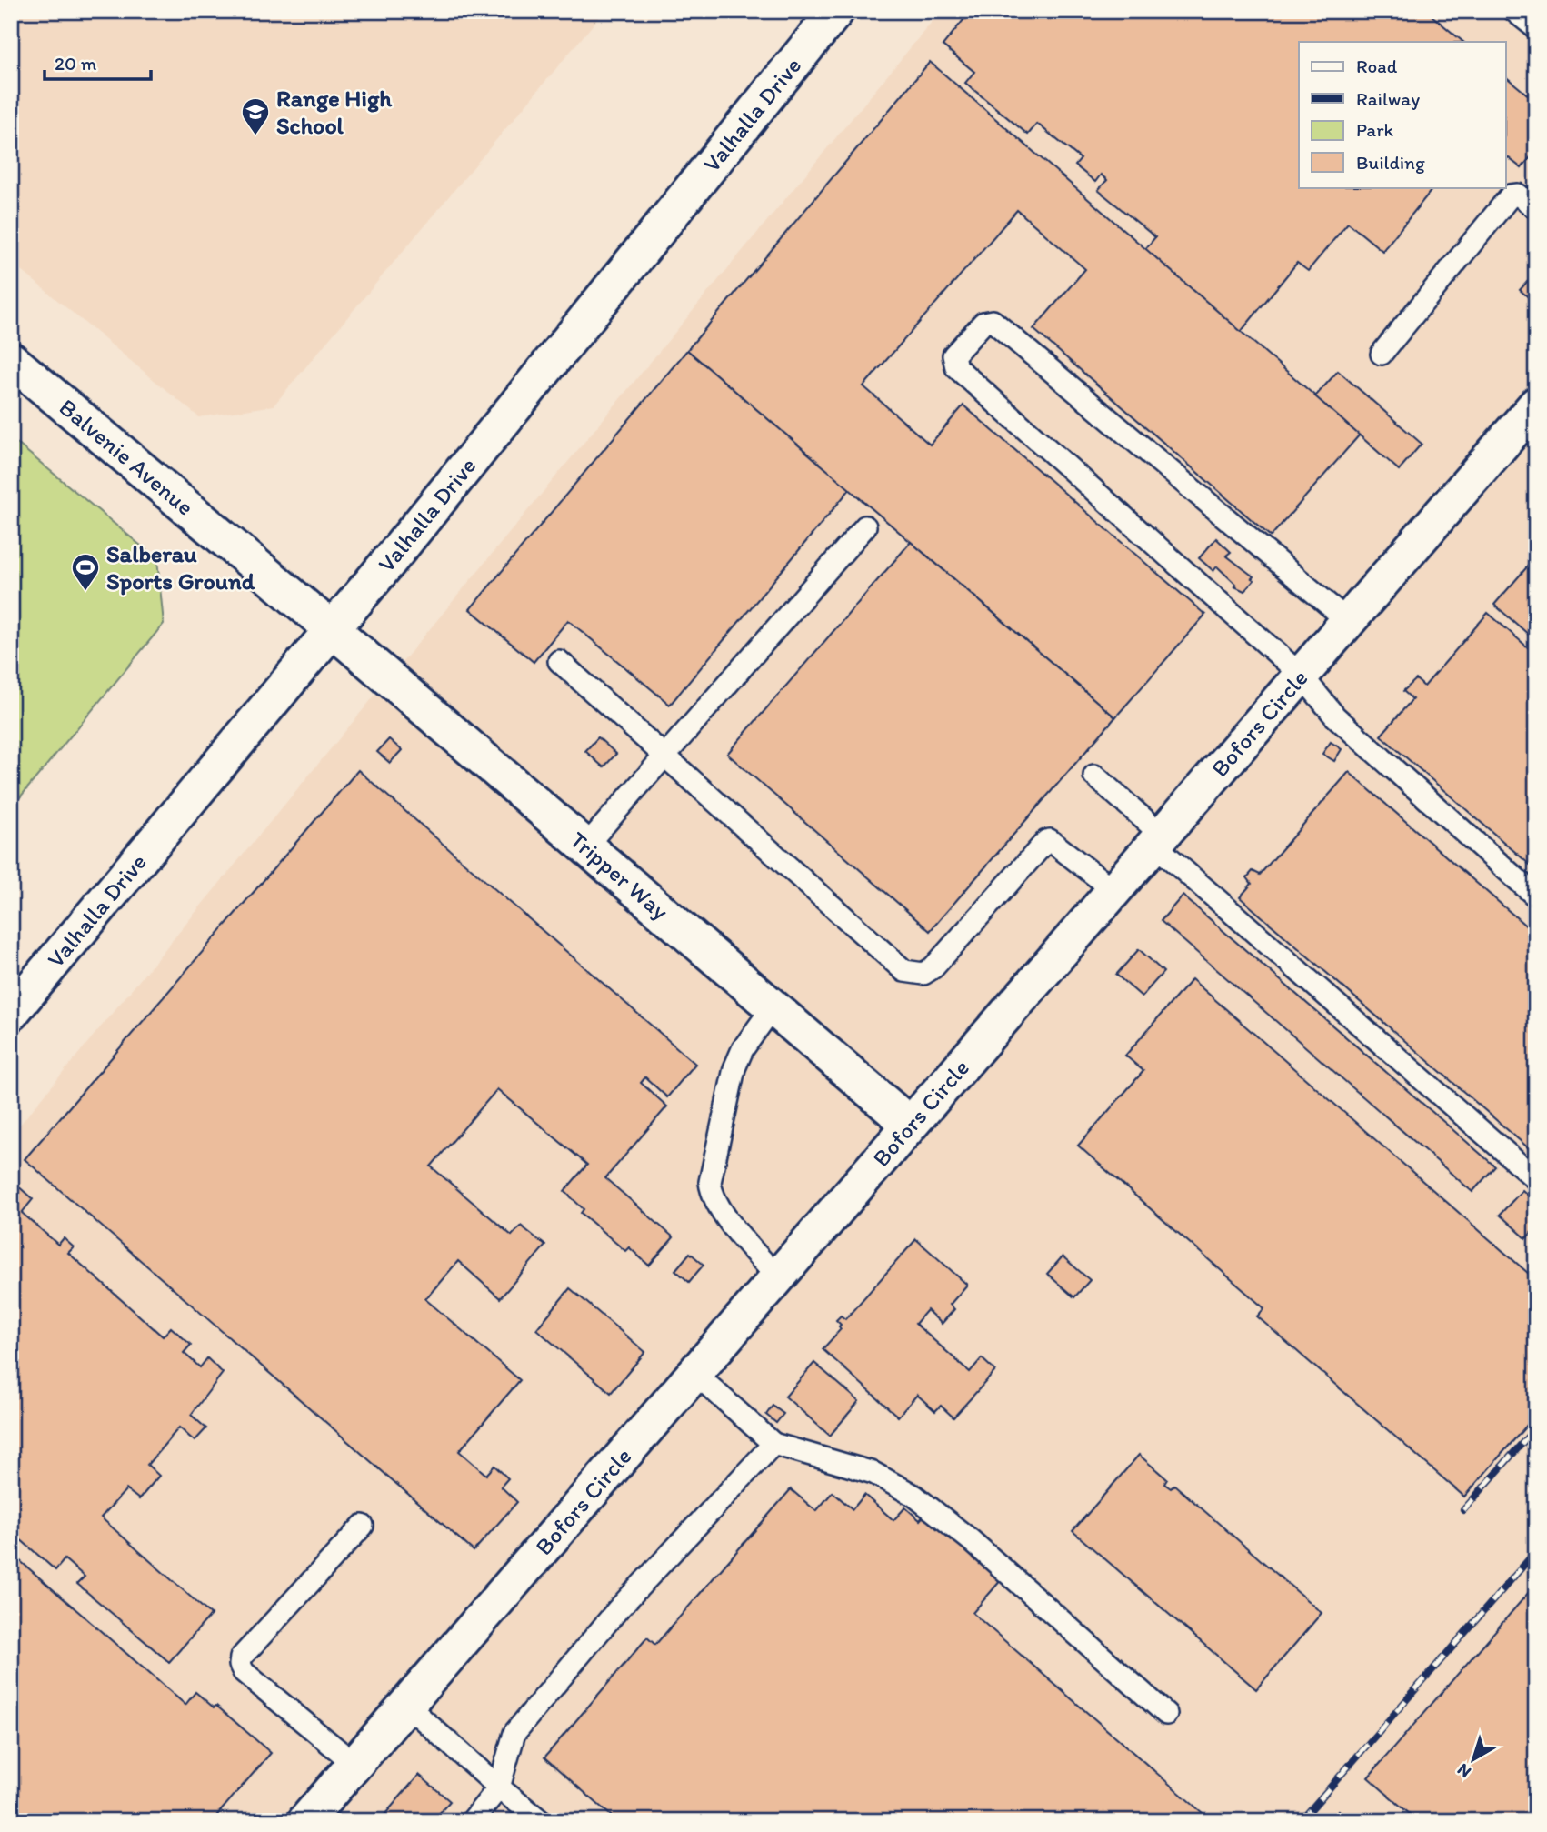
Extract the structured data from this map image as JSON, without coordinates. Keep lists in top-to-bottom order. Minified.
{"streets":{"street":["Valhalla Drive","Balvenie Avenue","Bofors Circle","Tripper Way"]},"crossings":[["Valhalla Drive","Balvenie Avenue"],["Valhalla Drive","Tripper Way"],["Balvenie Avenue","Tripper Way"],["Bofors Circle","Tripper Way"]],"places":{"school or university":["Range High School"],"sports":["Salberau Sports Ground"]},"legend":["Road","Railway","Park","Building"],"scale_bar":"20 m","north":"bottom left"}
